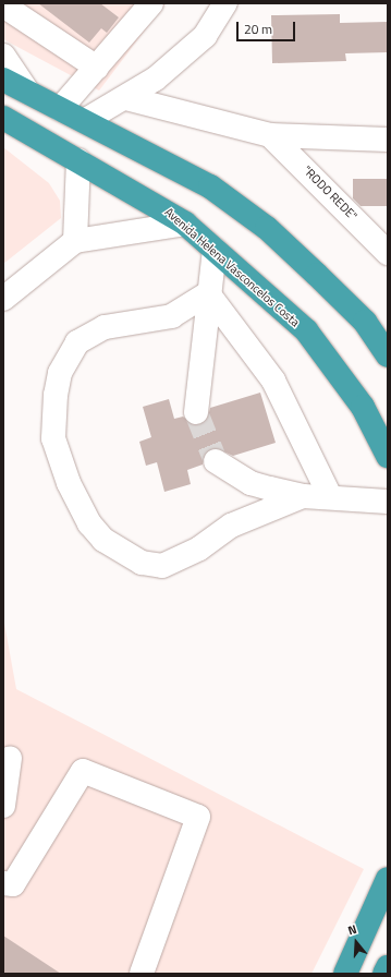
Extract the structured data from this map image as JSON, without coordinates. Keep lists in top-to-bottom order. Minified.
{"streets":{"highway":["Avenida Helena Vasconcelos Costa"],"lane":["\"RODO REDE\""]},"scale_bar":"20 m","north":"top"}
